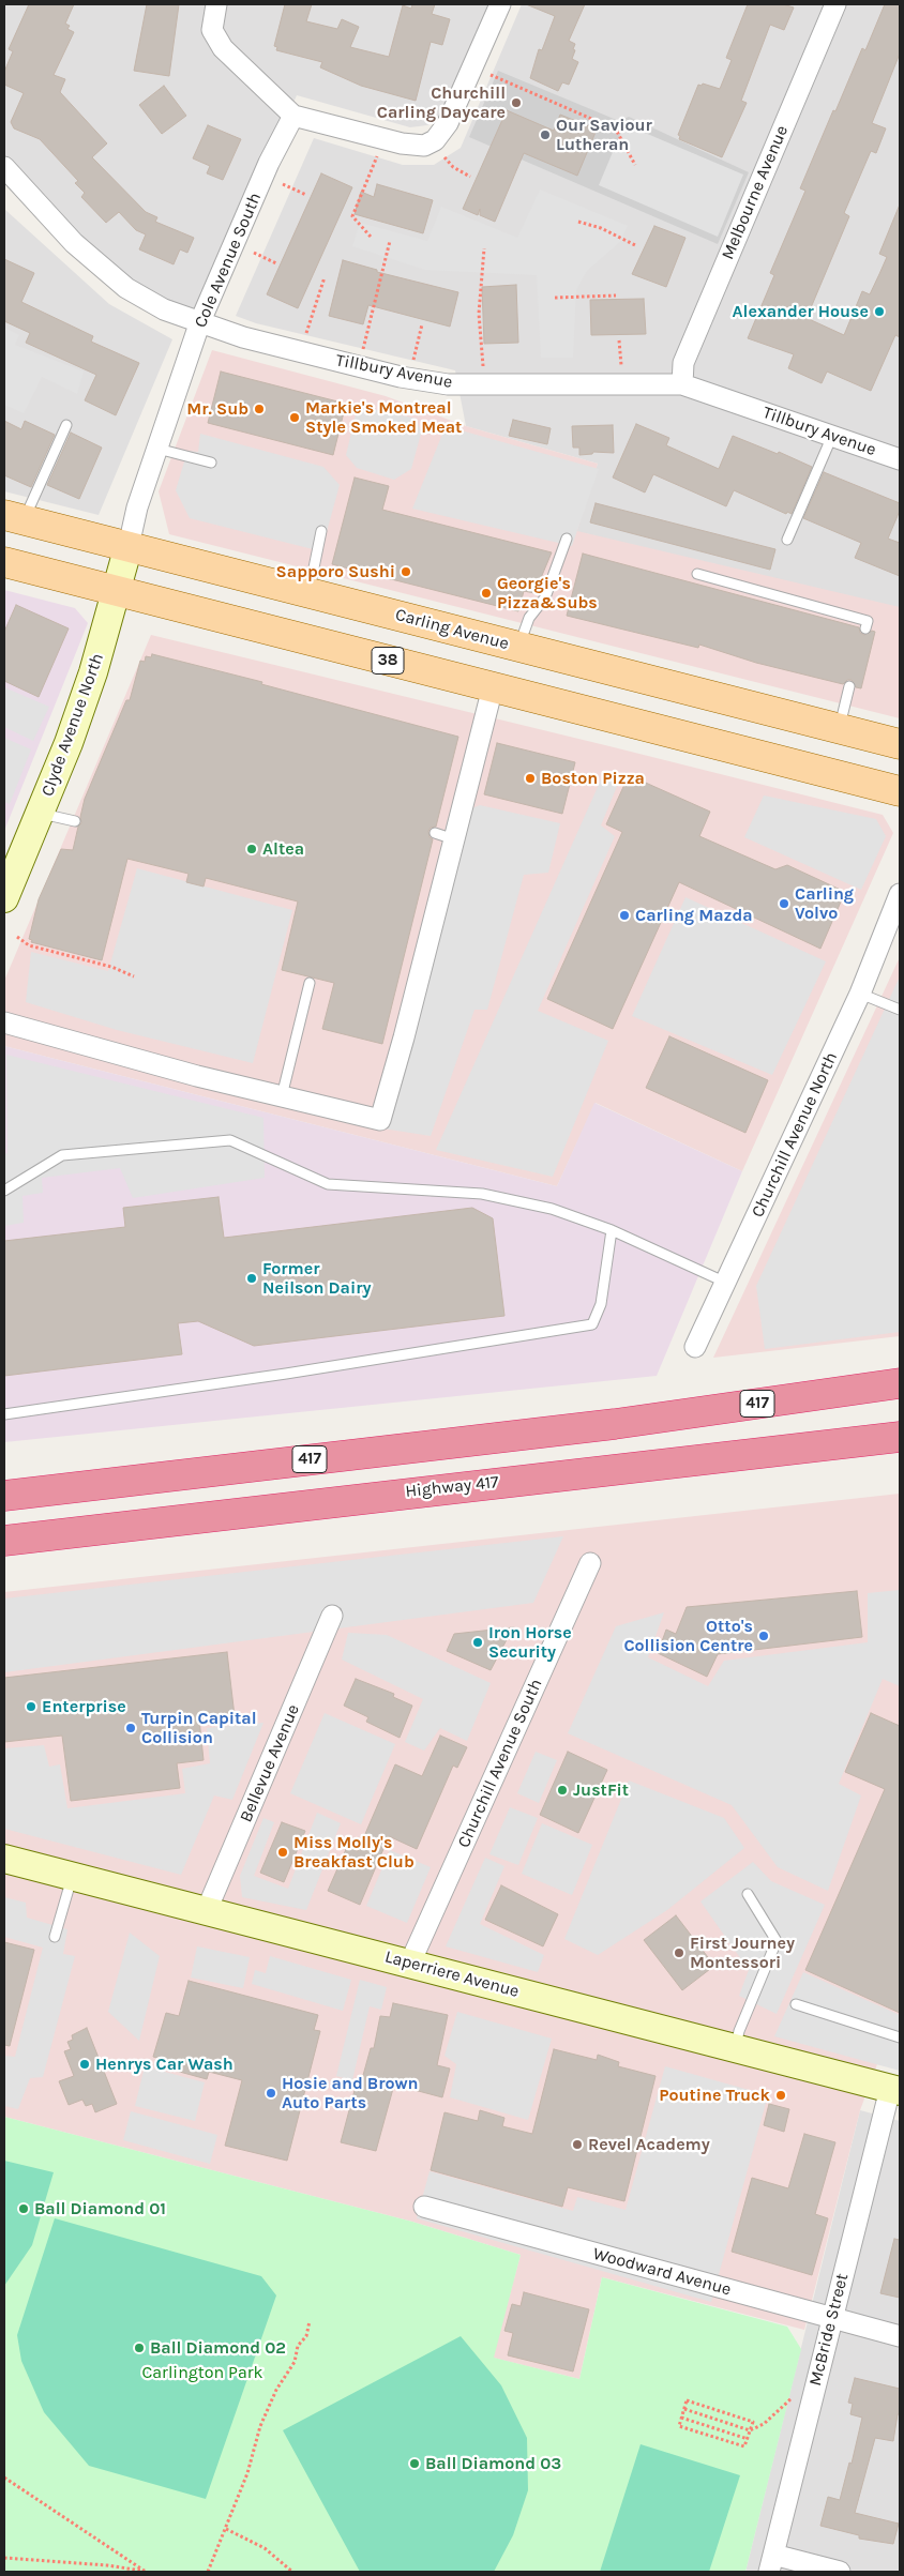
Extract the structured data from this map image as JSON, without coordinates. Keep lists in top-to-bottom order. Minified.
{"streets":{"highway":["417","Highway 417"],"main road":["Carling Avenue","38"],"street":["Melbourne Avenue","Cole Avenue South","Tillbury Avenue","Clyde Avenue North","Churchill Avenue North","Bellevue Avenue","Churchill Avenue South","Laperriere Avenue","Woodward Avenue","McBride Street"]},"crossings":[["Melbourne Avenue","Tillbury Avenue"],["Cole Avenue South","Tillbury Avenue"],["Cole Avenue South","Carling Avenue"],["Cole Avenue South","Clyde Avenue North"],["Carling Avenue","Clyde Avenue North"],["38","Clyde Avenue North"],["Bellevue Avenue","Laperriere Avenue"],["Churchill Avenue South","Laperriere Avenue"],["Laperriere Avenue","McBride Street"],["Woodward Avenue","McBride Street"]],"parks":["Carlington Park"],"places":["Churchill Carling Daycare","Our Saviour Lutheran","Alexander House","Mr. Sub","Markie's Montreal Style Smoked Meat","Sapporo Sushi","Georgie's Pizza&Subs","Boston Pizza","Altea","Carling Volvo","Carling Mazda","Former Neilson Dairy","Otto's Collision Centre","Iron Horse Security","Enterprise","Turpin Capital Collision","JustFit","Miss Molly's Breakfast Club","First Journey Montessori","Henrys Car Wash","Hosie and Brown Auto Parts","Poutine Truck","Revel Academy","Ball Diamond 01","Ball Diamond 02","Ball Diamond 03"]}
